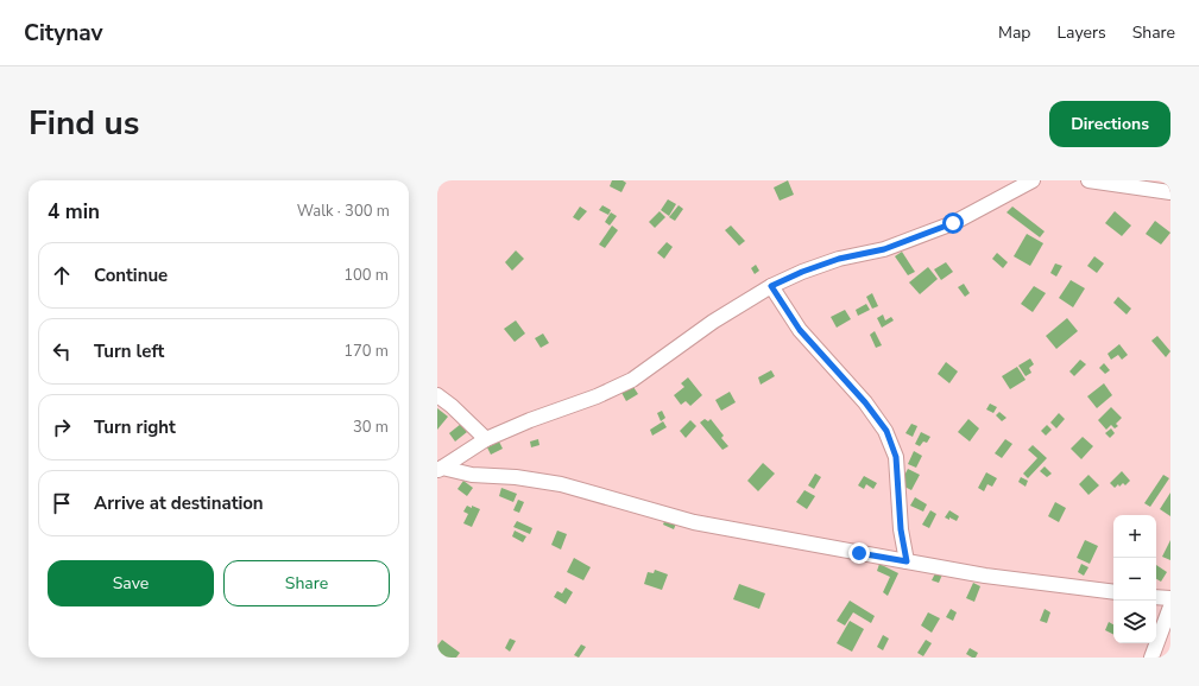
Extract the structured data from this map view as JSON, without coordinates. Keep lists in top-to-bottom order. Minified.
{"page":{"header":"Citynav","nav":["Map","Layers","Share"],"title":"Find us","buttons":["Directions",["Save","Share"]],"heading":["4 min","Walk · 300 m"],"list":[["Continue","100 m"],["Turn left","170 m"],["Turn right","30 m"],"Arrive at destination"],"map_buttons":["+","−"]}}
